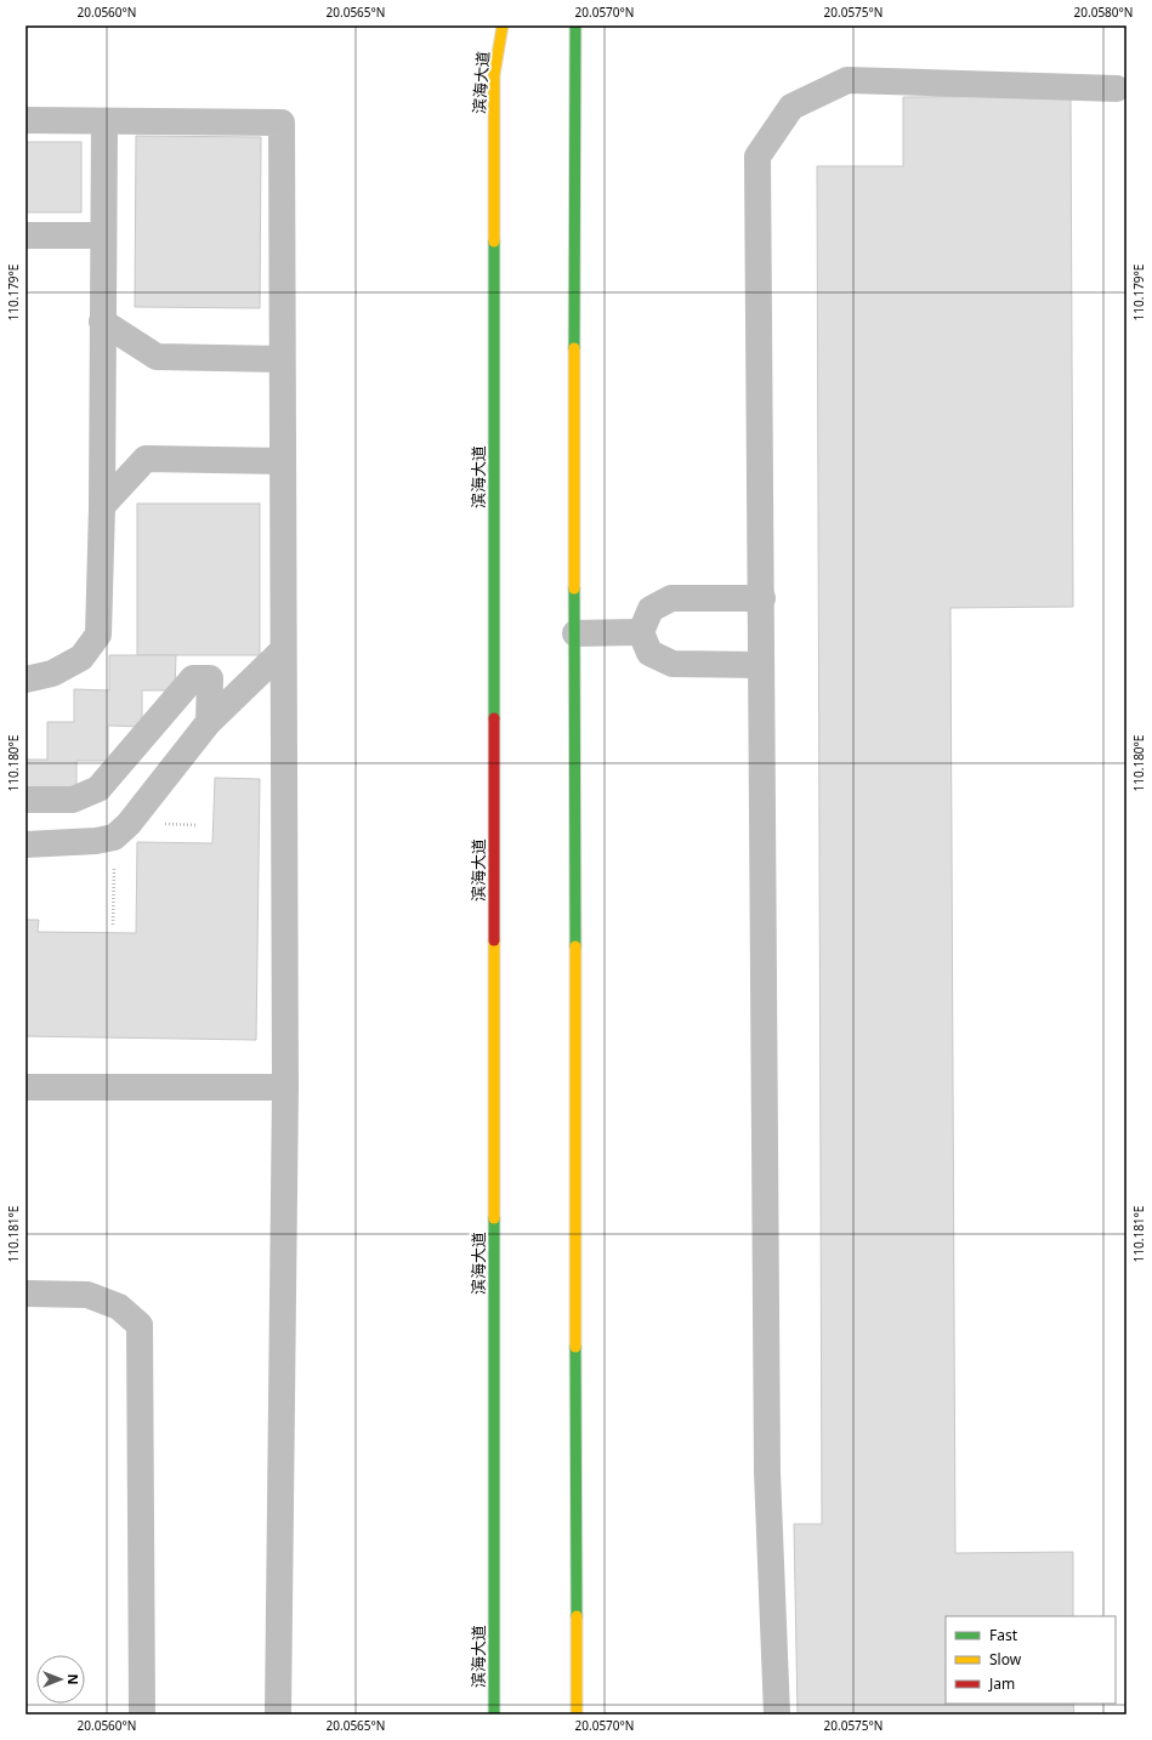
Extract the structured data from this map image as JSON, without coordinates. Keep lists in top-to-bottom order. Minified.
{"streets":{"highway":["滨海大道"]},"legend":["Fast","Slow","Jam"],"north":"right","coordinates":["20.0560°N","20.0565°N","20.0570°N","20.0575°N","20.0580°N","110.179°E","110.180°E","110.181°E"]}
